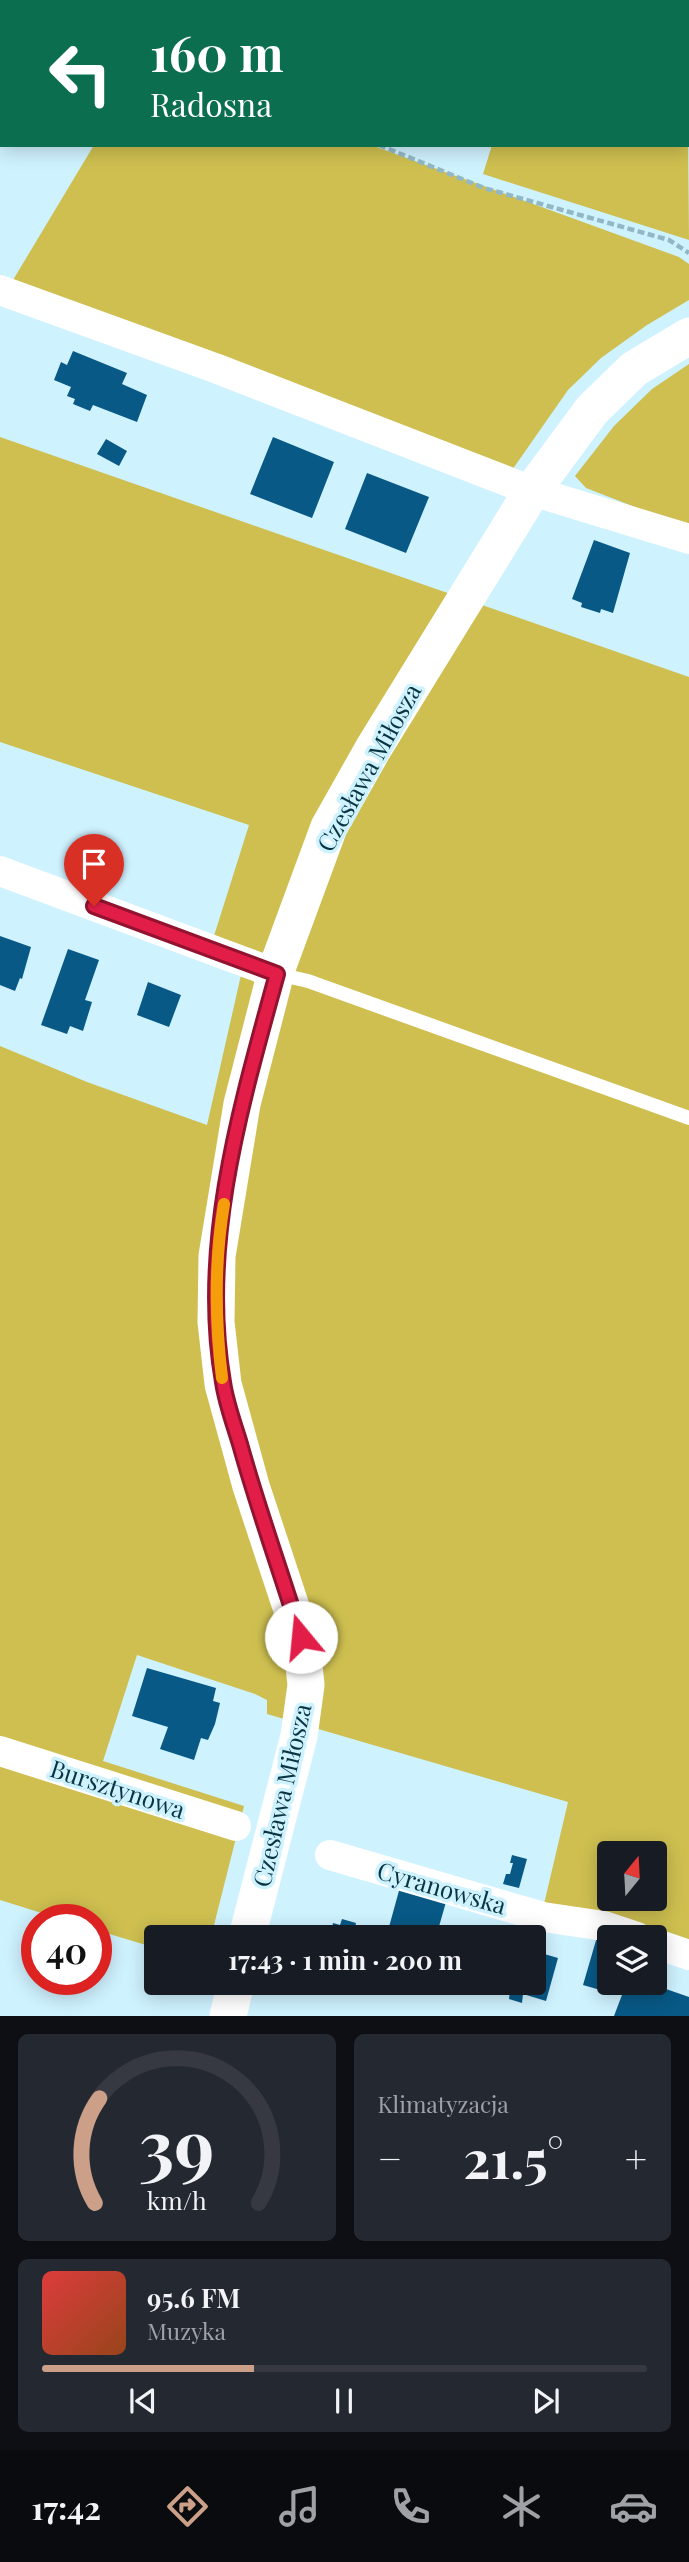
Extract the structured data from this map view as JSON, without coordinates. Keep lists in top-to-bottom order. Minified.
{"streets":{"street":["Czesława Miłosza","Bursztynowa","Cyranowska"]},"north":"top","page":{"turn":["160 m","Radosna"],"limit":"40","trip":"17:43 · 1 min · 200 m","tile":"Klimatyzacja","heat":["−","21.5°","+"],"song":["95.6 FM","Muzyka"],"tabs":"17:42","gauge":["39","km/h"]}}
